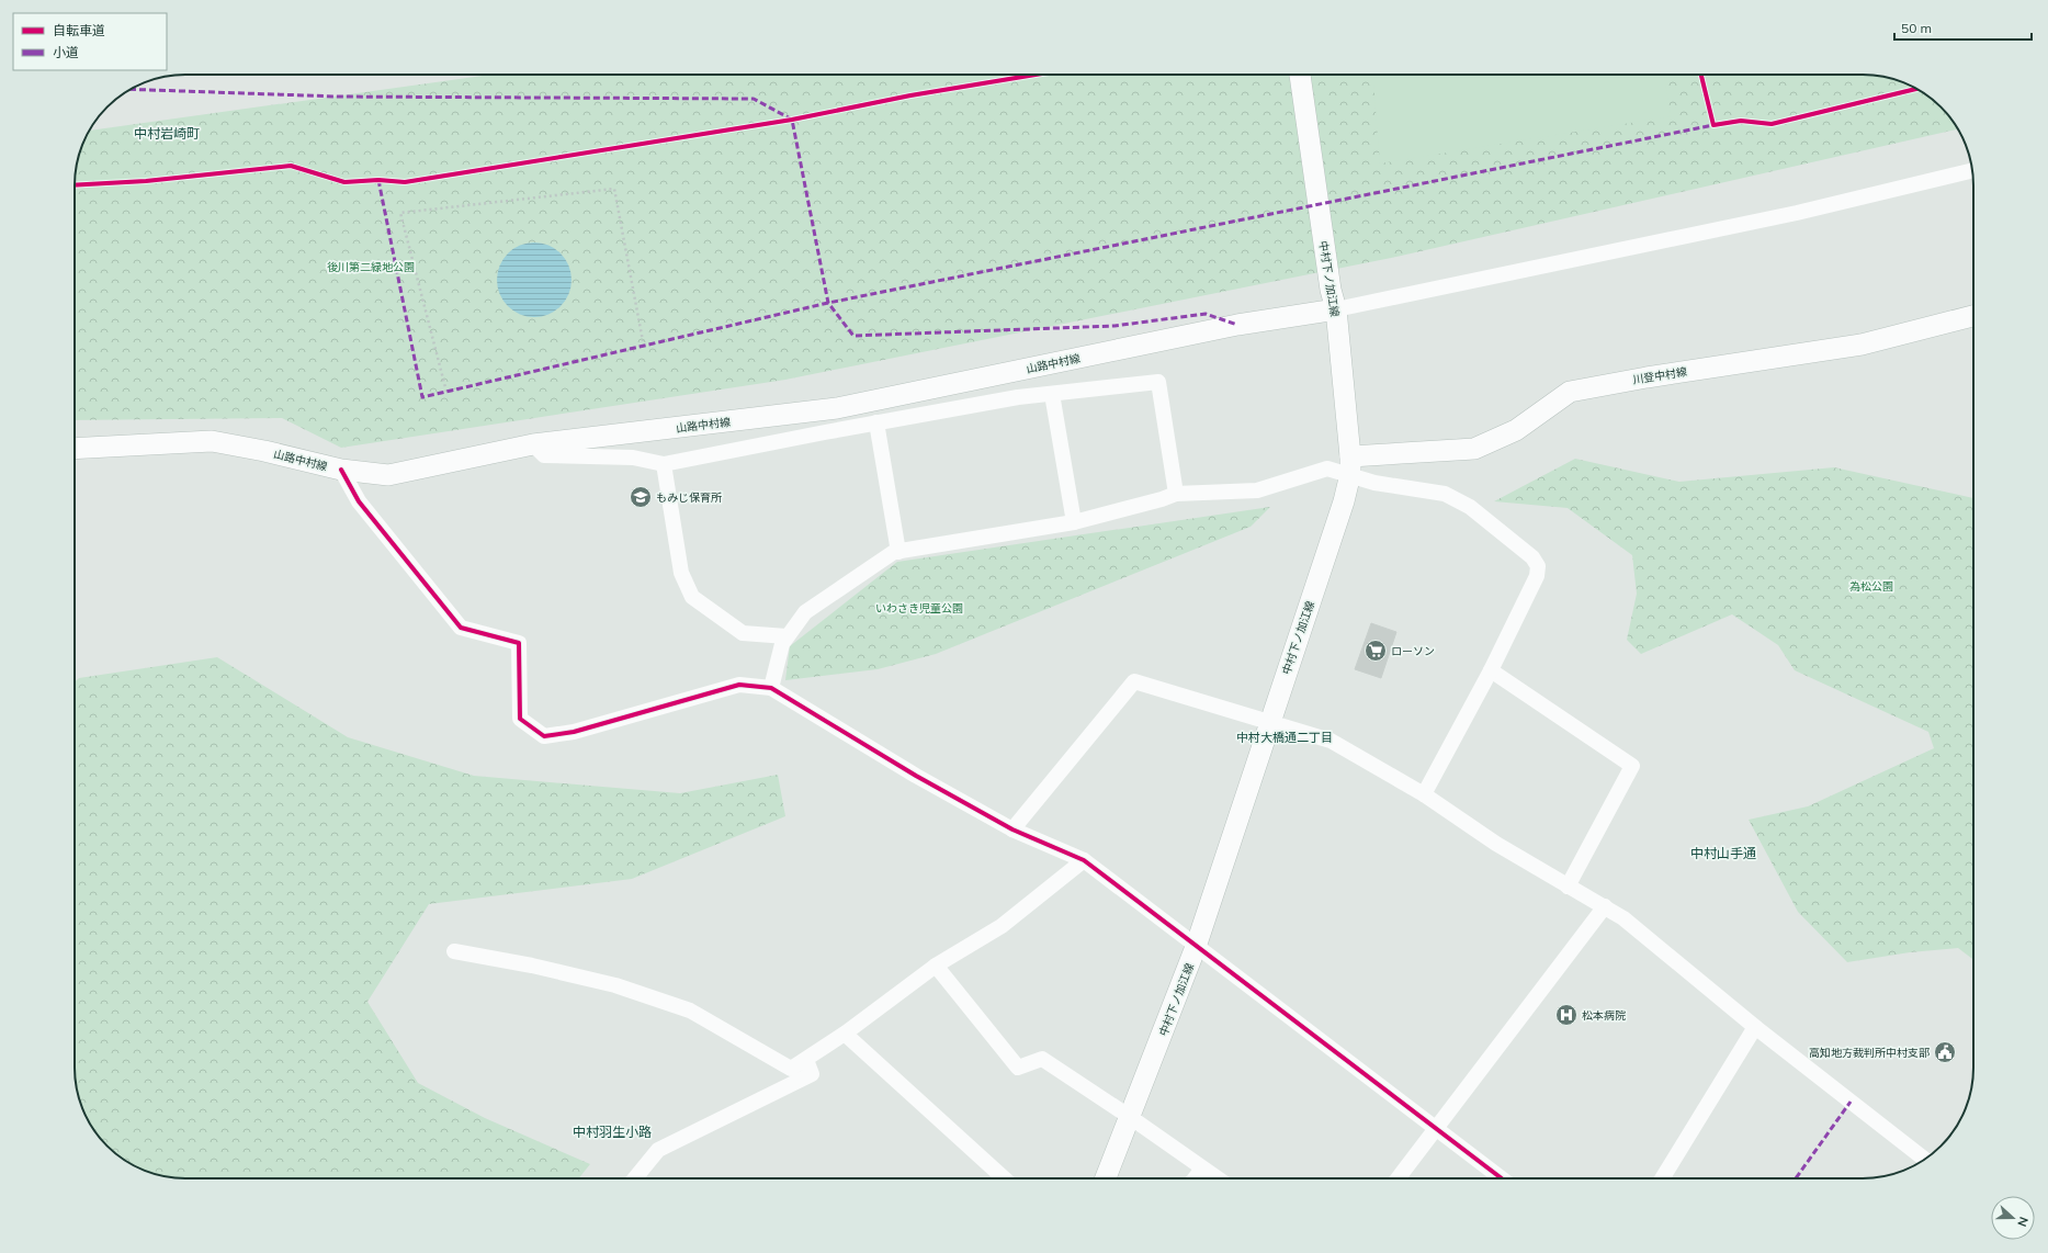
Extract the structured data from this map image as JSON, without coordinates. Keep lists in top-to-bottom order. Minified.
{"streets":{"main road":["中村下ノ加江線","山路中村線","川登中村線"]},"crossings":[["中村下ノ加江線","山路中村線"],["中村下ノ加江線","川登中村線"]],"districts":["中村岩崎町","中村大橋通二丁目","中村山手通","中村羽生小路"],"parks":["後川第二緑地公園","為松公園","いわさき児童公園"],"places":{"school or university":["もみじ保育所"],"supermarket":["ローソン"],"hospital":["松本病院"],"public building":["高知地方裁判所中村支部"]},"legend":["自転車道","小道"],"scale_bar":"50 m","north":"right"}
